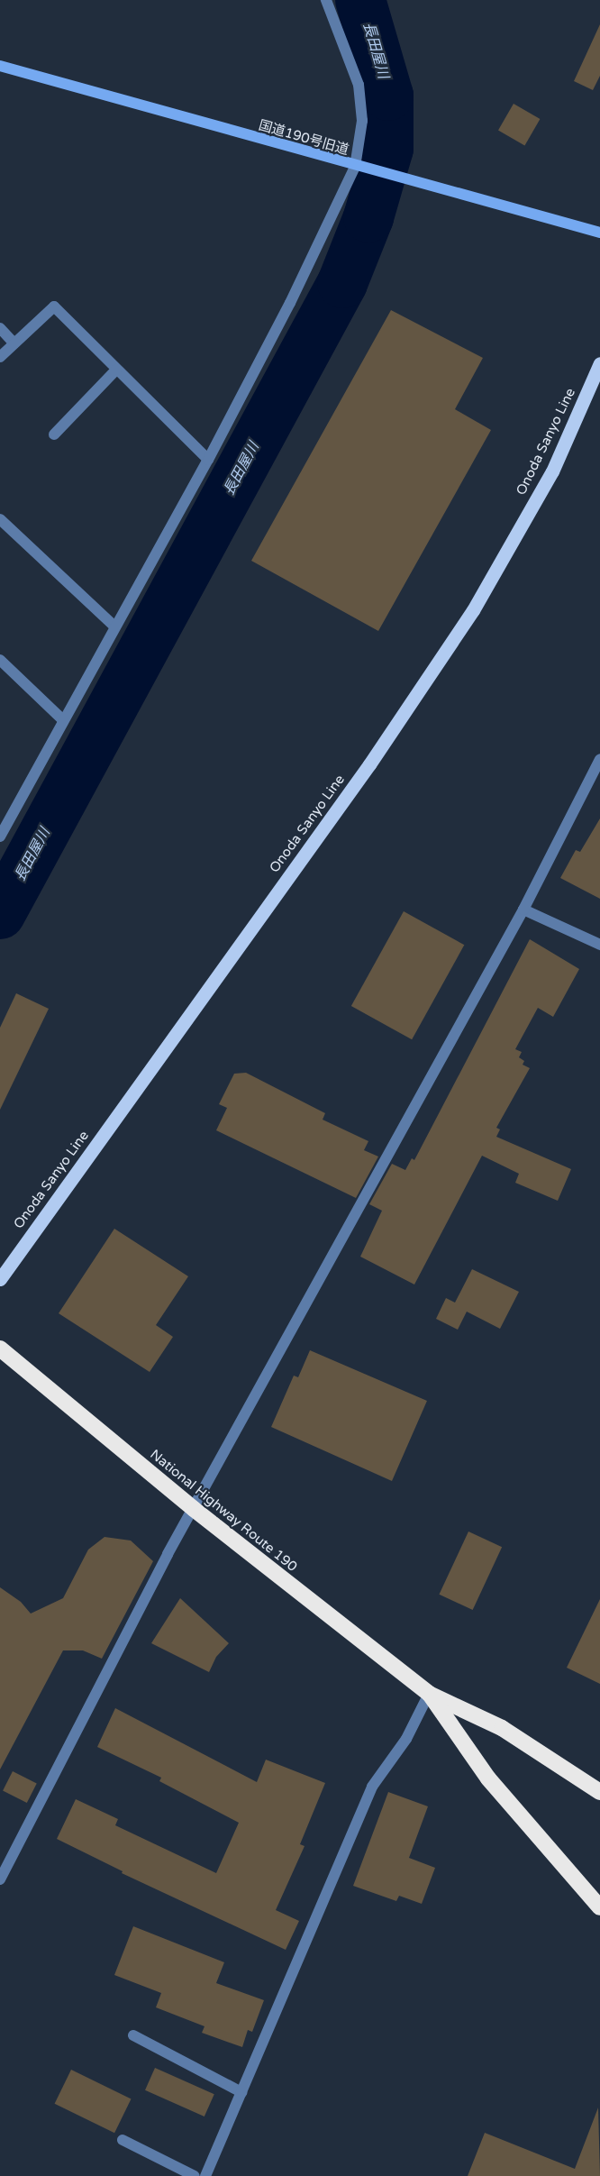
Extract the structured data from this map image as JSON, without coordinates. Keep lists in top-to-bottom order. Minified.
{"streets":{"highway":["National Highway Route 190"],"main road":["Onoda Sanyo Line"],"street":["国道190号旧道"]},"water":["長田屋川"]}
